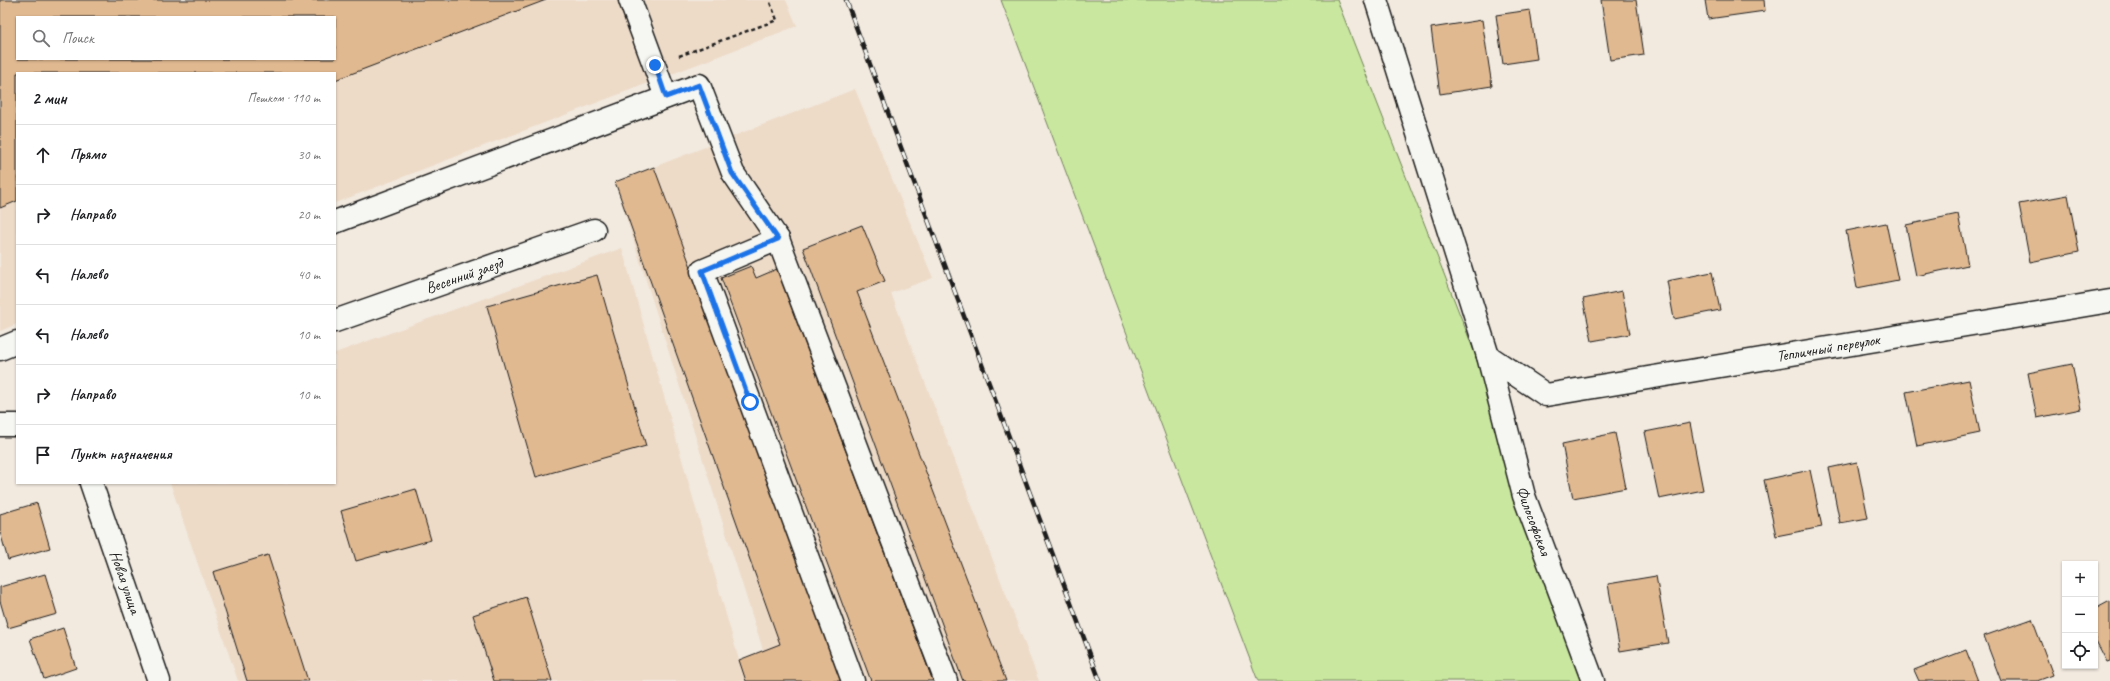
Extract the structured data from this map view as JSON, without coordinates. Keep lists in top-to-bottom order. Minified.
{"streets":{"street":["Весенний заезд","Тепличный переулок","Философская","Новая улица"]},"crossings":[["Тепличный переулок","Философская"]],"page":{"search":"Поиск","heading":["2 мин","Пешком · 110 m"],"list":[["Прямо","30 m"],["Направо","20 m"],["Налево","40 m"],["Налево","10 m"],["Направо","10 m"],"Пункт назначения"],"map_buttons":["+","−"]}}
